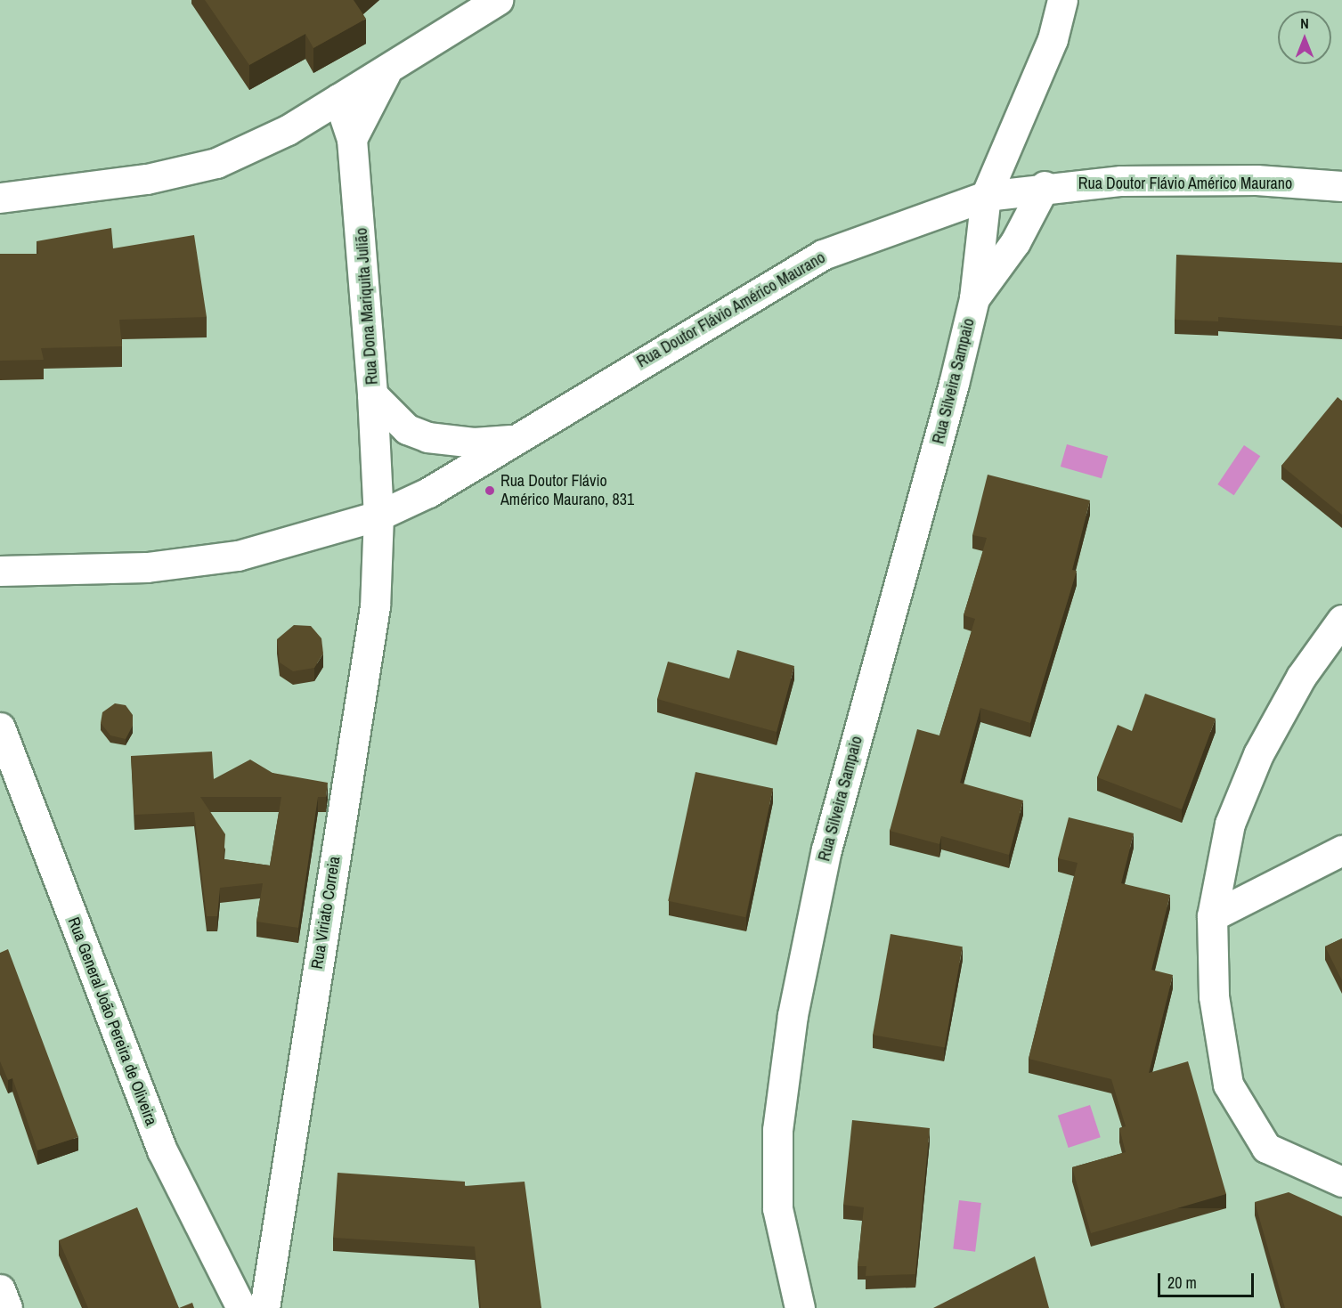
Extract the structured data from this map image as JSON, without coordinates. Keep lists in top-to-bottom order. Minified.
{"streets":{"main road":["Rua Doutor Flávio Américo Maurano","Rua Dona Mariquita Julião","Rua Silveira Sampaio","Rua Viriato Correia","Rua General João Pereira de Oliveira"]},"crossings":[["Rua Doutor Flávio Américo Maurano","Rua Dona Mariquita Julião"],["Rua Doutor Flávio Américo Maurano","Rua Silveira Sampaio"],["Rua Doutor Flávio Américo Maurano","Rua Viriato Correia"],["Rua Dona Mariquita Julião","Rua Viriato Correia"]],"places":["Rua Doutor Flávio Américo Maurano, 831"],"scale_bar":"20 m","north":"top"}
